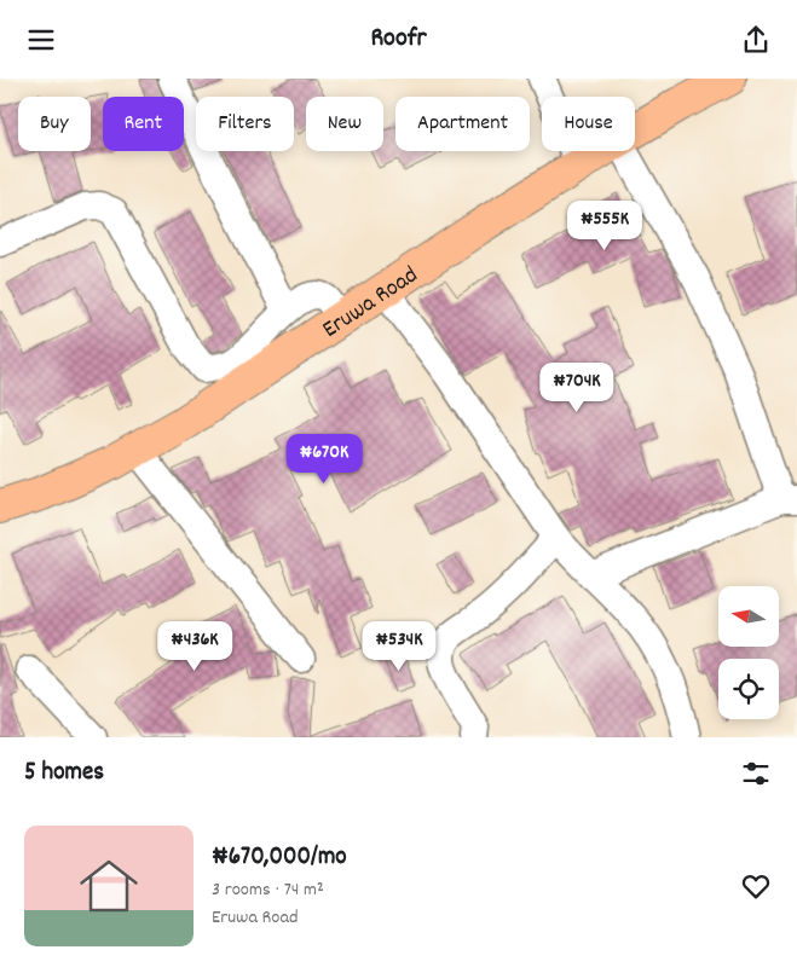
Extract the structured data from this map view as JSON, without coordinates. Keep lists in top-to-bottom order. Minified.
{"streets":{"main road":["Eruwa Road"]},"north":"left","page":{"header":"Roofr","chip":["Buy","Rent","Filters","New","Apartment","House"],"price":["₦555K","₦704K","₦670K","₦436K","₦534K"],"heading":"5 homes","list":[{"name":"₦670,000/mo","note":"3 rooms · 74 m² · Eruwa Road"}]}}
